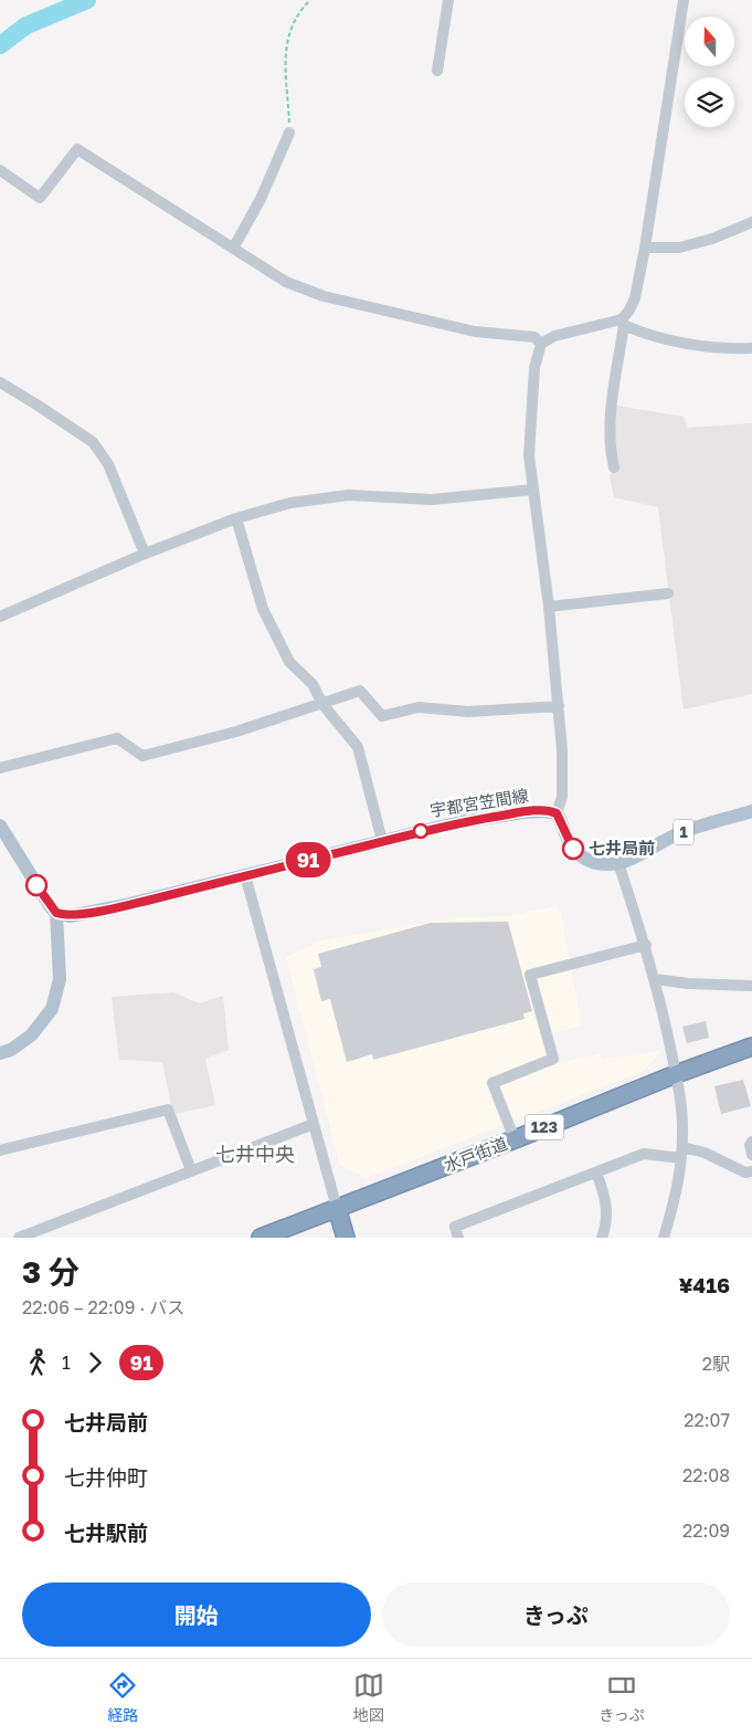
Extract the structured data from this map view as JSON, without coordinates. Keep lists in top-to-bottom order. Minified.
{"streets":{"highway":["123","水戸街道"],"main road":["宇都宮笠間線","1"]},"districts":["七井中央"],"places":["七井局前"],"lines":["bus line 91"],"north":"top","page":{"on_map":"91","heading":["3 分","22:06 – 22:09 · バス","¥416"],"legs":["1","91","2駅"],"list":[{"name":"七井局前","value":"22:07"},{"name":"七井仲町","value":"22:08"},{"name":"七井駅前","value":"22:09"}],"buttons":["開始","きっぷ"],"tabs":["経路","地図","きっぷ"]}}
